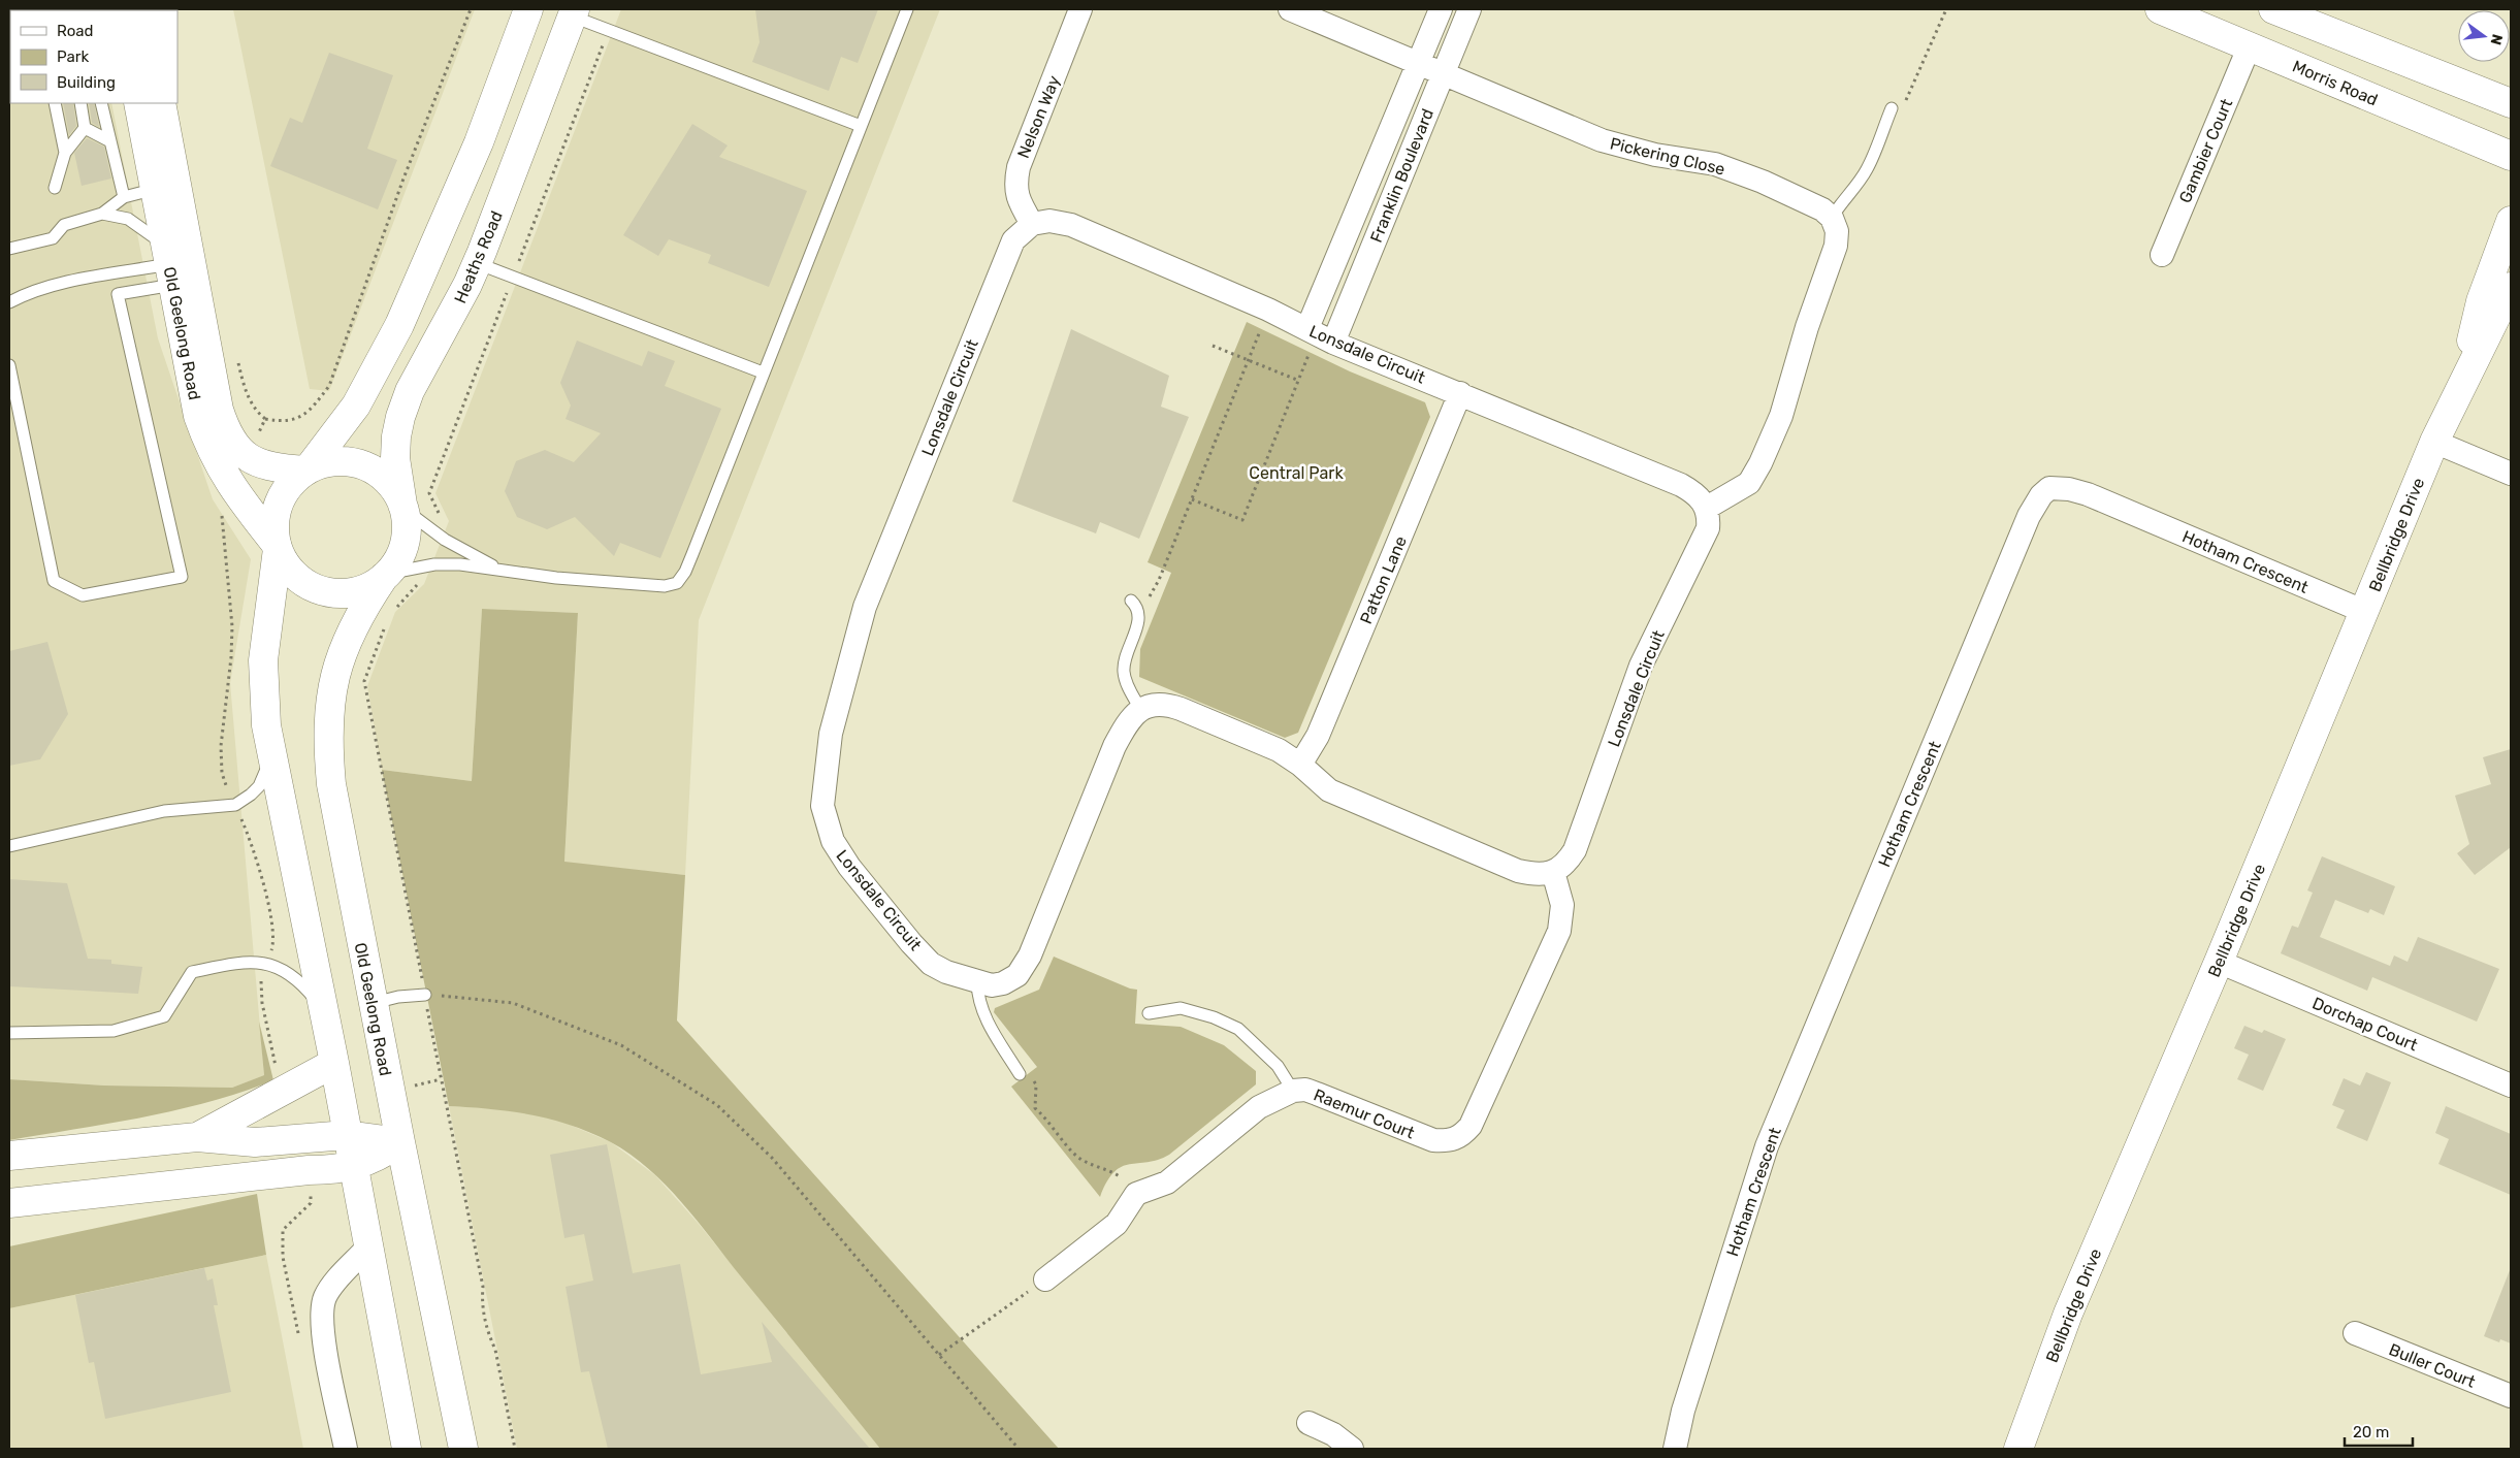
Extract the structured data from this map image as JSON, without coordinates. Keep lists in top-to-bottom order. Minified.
{"streets":{"main road":["Morris Road","Heaths Road","Old Geelong Road","Bellbridge Drive"],"street":["Nelson Way","Gambier Court","Pickering Close","Franklin Boulevard","Lonsdale Circuit","Hotham Crescent","Patton Lane","Dorchap Court","Raemur Court","Buller Court"]},"crossings":[["Morris Road","Gambier Court"],["Nelson Way","Lonsdale Circuit"],["Pickering Close","Franklin Boulevard"],["Franklin Boulevard","Lonsdale Circuit"],["Heaths Road","Old Geelong Road"],["Lonsdale Circuit","Patton Lane"],["Lonsdale Circuit","Raemur Court"],["Bellbridge Drive","Hotham Crescent"],["Bellbridge Drive","Dorchap Court"]],"parks":["Central Park"],"legend":["Road","Park","Building"],"scale_bar":"20 m","north":"right"}
